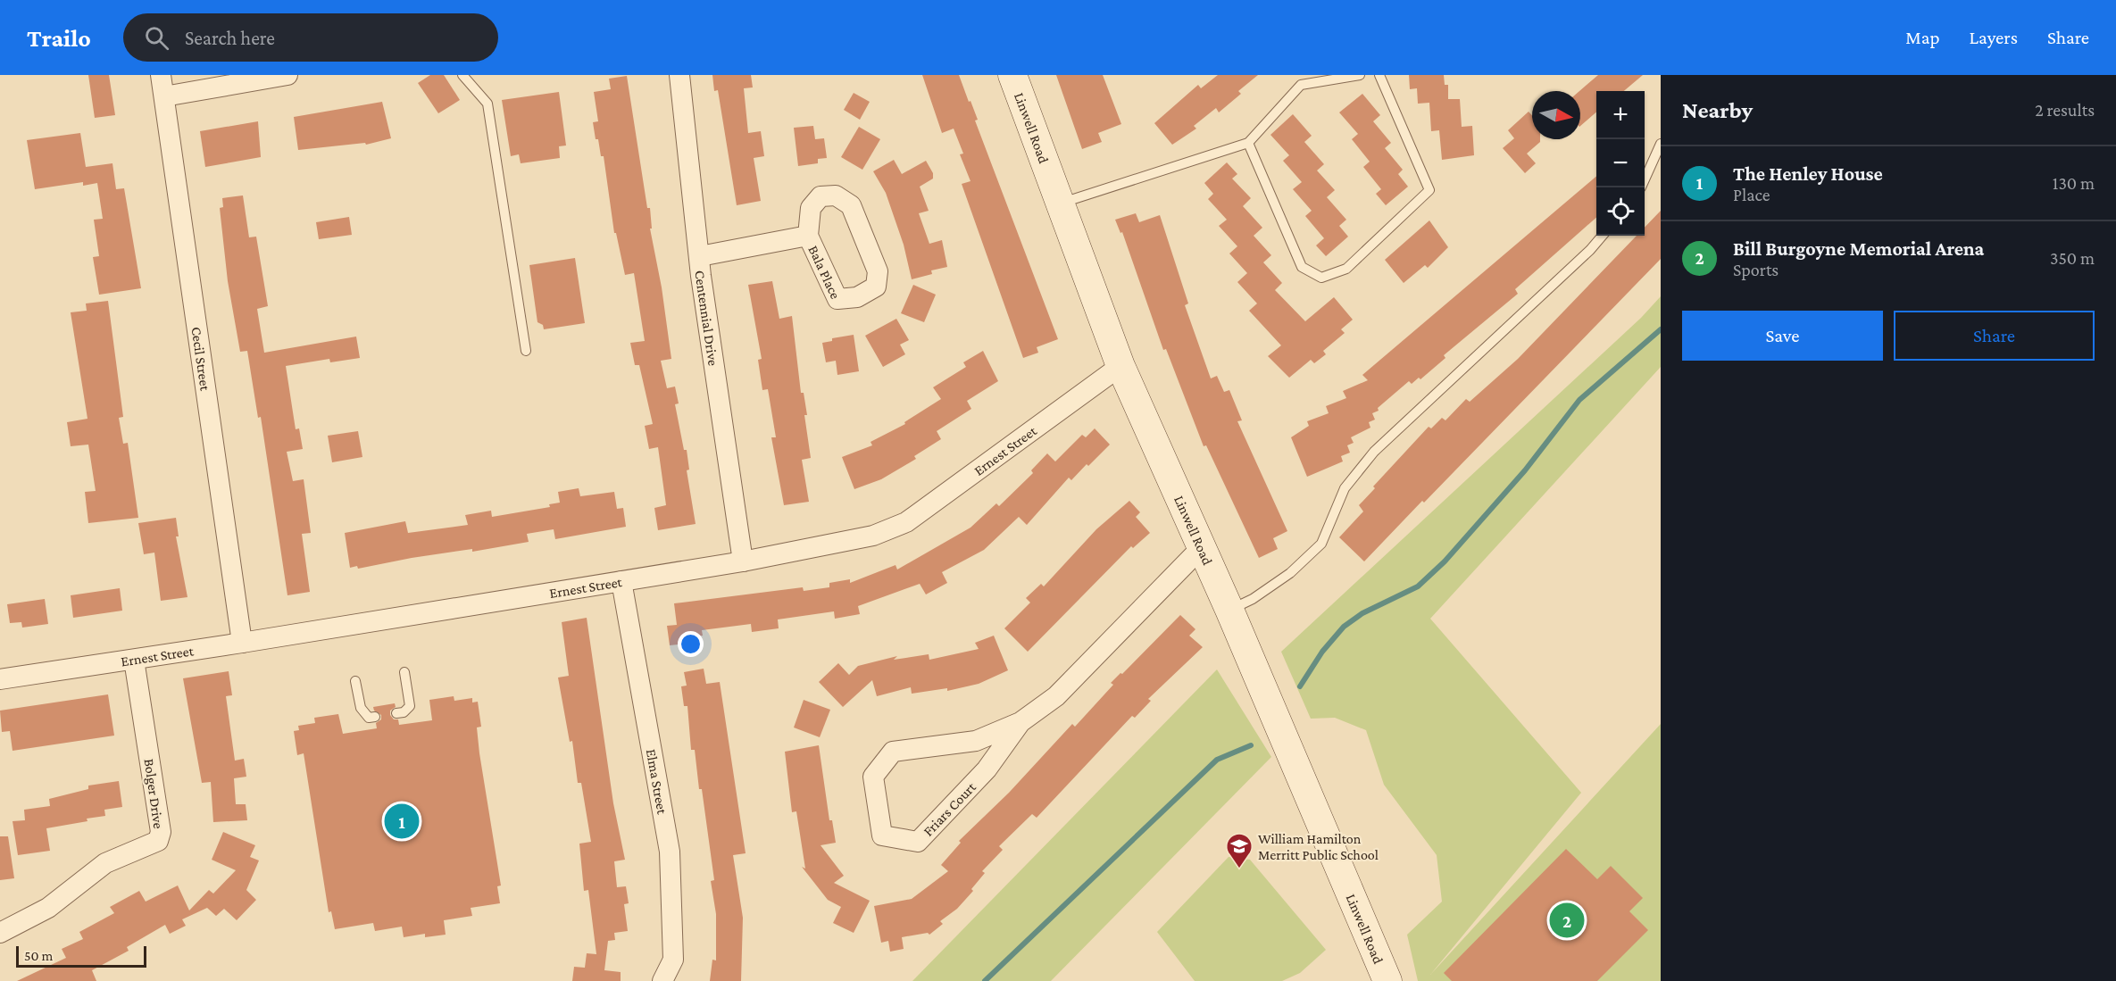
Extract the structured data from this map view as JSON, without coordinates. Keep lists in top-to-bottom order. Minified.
{"streets":{"main road":["Linwell Road"],"street":["Bala Place","Centennial Drive","Cecil Street","Ernest Street","Elma Street","Bolger Drive","Friars Court"]},"crossings":[["Linwell Road","Ernest Street"],["Linwell Road","Friars Court"],["Bala Place","Centennial Drive"],["Centennial Drive","Ernest Street"],["Cecil Street","Ernest Street"],["Ernest Street","Elma Street"],["Ernest Street","Bolger Drive"]],"places":{"school or university":["William Hamilton Merritt Public School"]},"scale_bar":"50 m","north":"right","page":{"header":"Trailo","search":"Search here","nav":["Map","Layers","Share"],"heading":["Nearby","2 results"],"map_buttons":["+","−"],"list":[{"mark":"1","name":"The Henley House","note":"Place","value":"130 m"},{"mark":"2","name":"Bill Burgoyne Memorial Arena","note":"Sports","value":"350 m"}],"buttons":["Save","Share"],"pins":["1","2"],"scale":"50 m"}}
